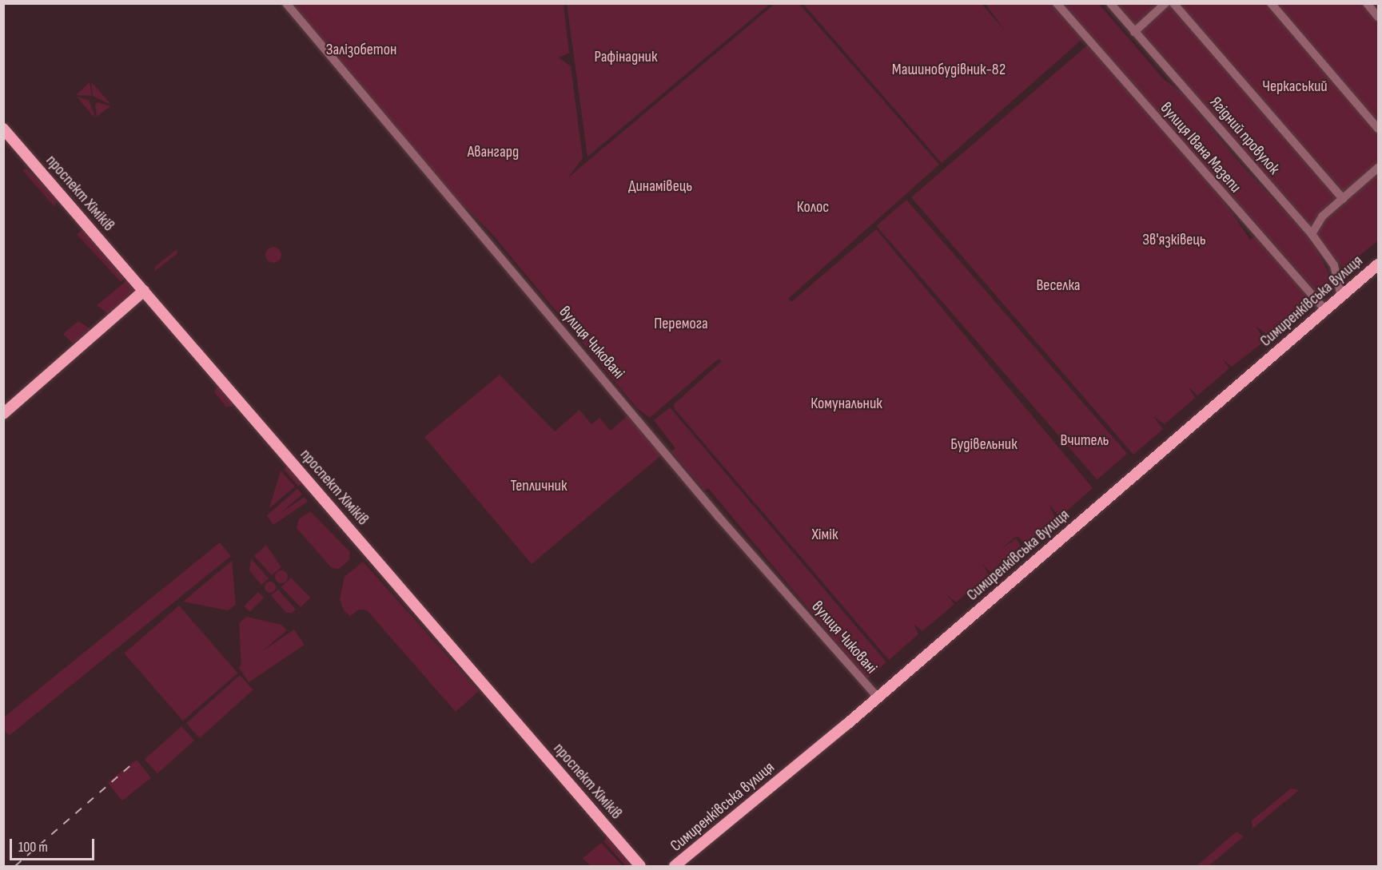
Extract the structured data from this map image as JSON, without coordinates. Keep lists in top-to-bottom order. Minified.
{"streets":{"main road":["проспект Хіміків","Симиренківська вулиця"],"street":["Ягідний провулок","вулиця Івана Мазепи","вулиця Чиковані"]},"crossings":[["Ягідний провулок","Симиренківська вулиця"],["вулиця Івана Мазепи","Симиренківська вулиця"],["Симиренківська вулиця","вулиця Чиковані"]],"parks":["Залізобетон","Рафінадник","Машинобудівник-82","Черкаський","Авангард","Динамівець","Колос","Зв'язківець","Веселка","Перемога","Комунальник","Вчитель","Будівельник","Тепличник","Хімік"],"scale_bar":"100 m"}
